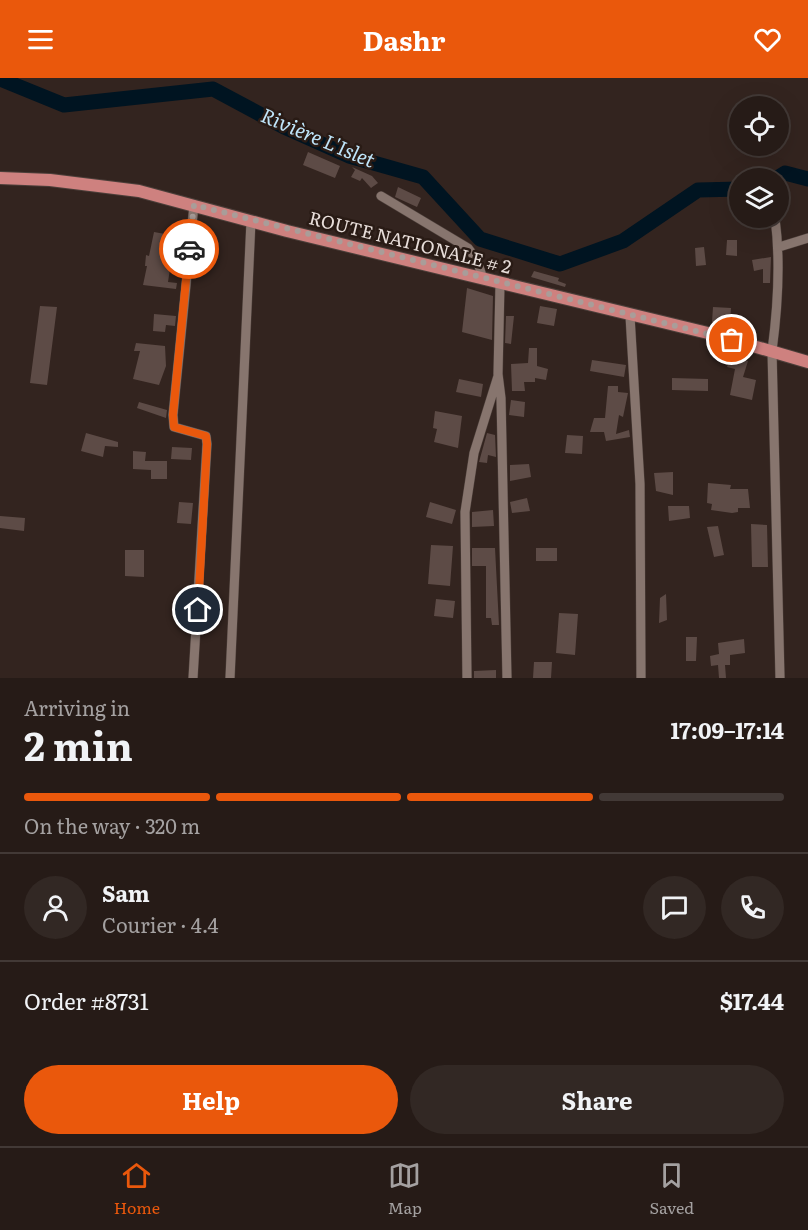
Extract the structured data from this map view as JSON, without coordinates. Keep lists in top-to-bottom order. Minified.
{"streets":{"main road":["ROUTE NATIONALE # 2"]},"water":["Rivière L'Islet"],"page":{"header":"Dashr","heading":["2 min","Arriving in","17:09–17:14"],"panel":["Sam","Courier · 4.4","Order #8731","$17.44"],"bar":"On the way · 320 m","buttons":["Help","Share"],"tabs":["Home","Map","Saved"]}}
